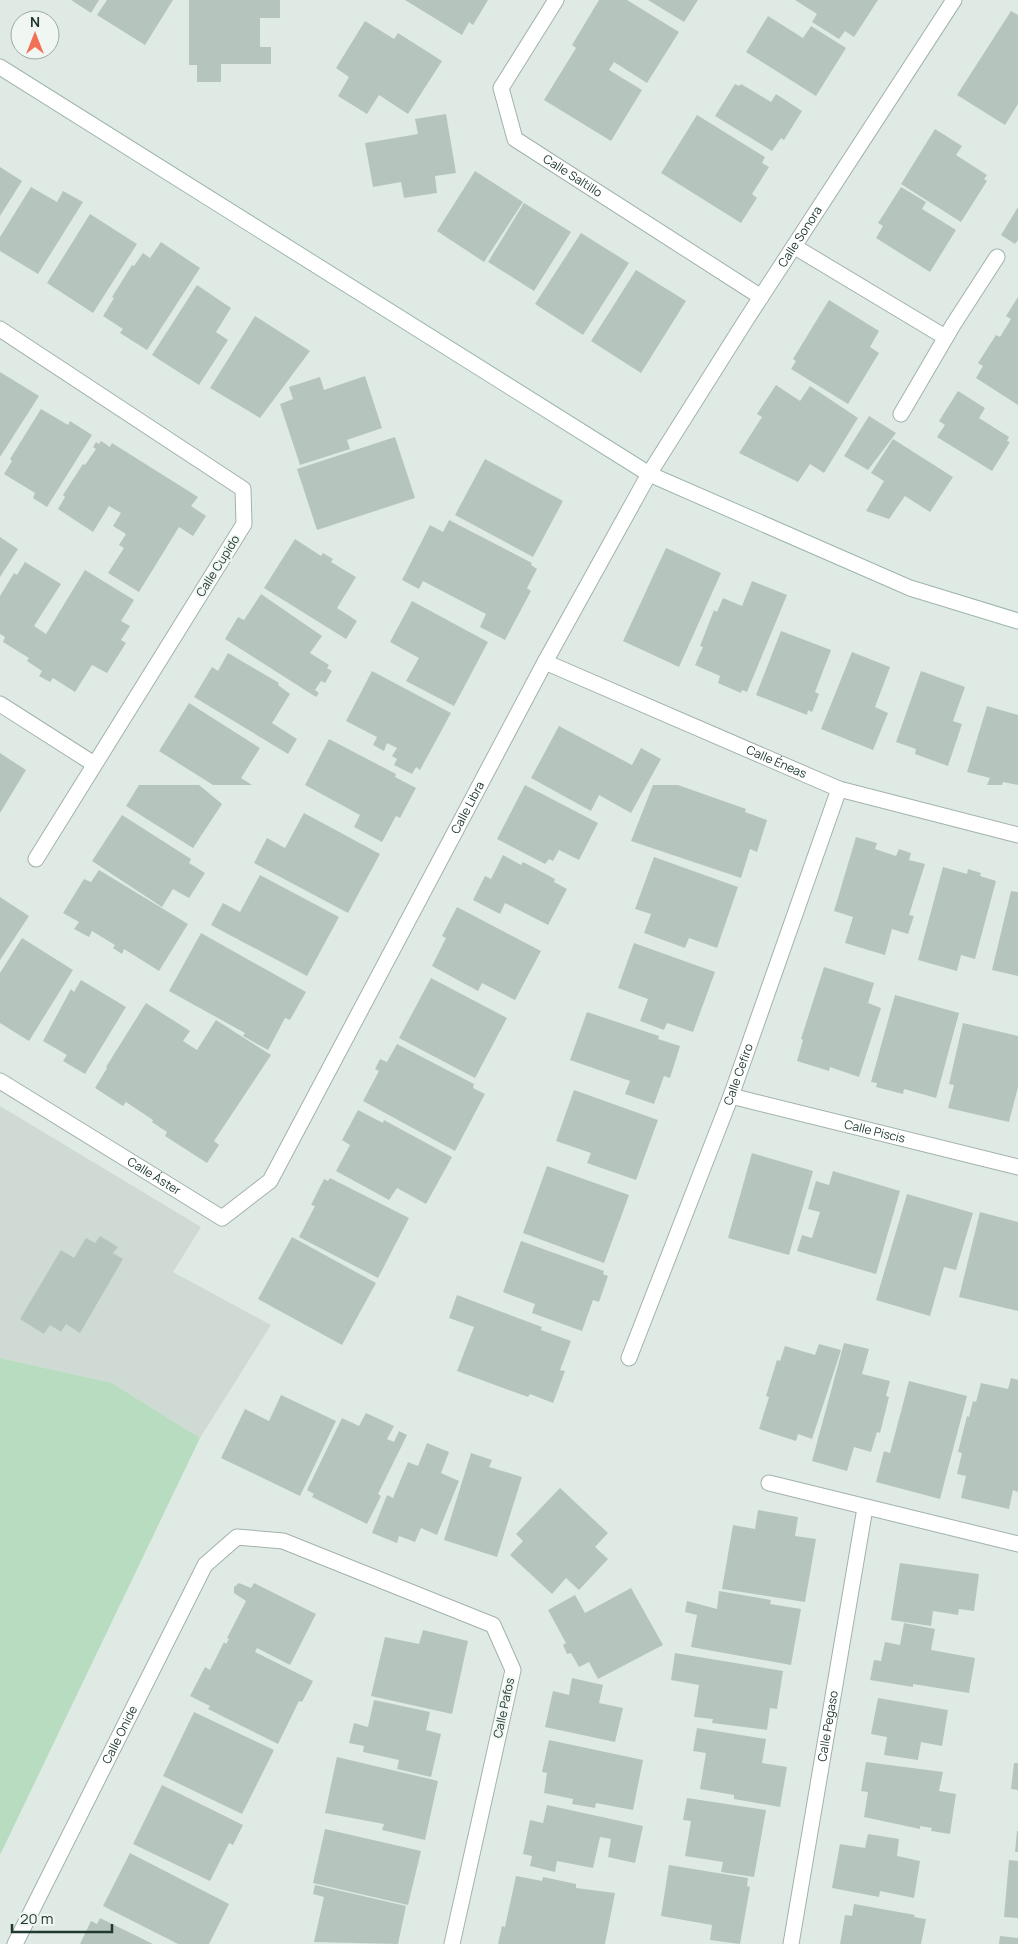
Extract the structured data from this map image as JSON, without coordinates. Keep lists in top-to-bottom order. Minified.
{"streets":{"street":["Calle Saltillo","Calle Sonora","Calle Cupido","Calle Éneas","Calle Libra","Calle Cefiro","Calle Piscis","Calle Áster","Calle Pafos","Calle Pegaso","Calle Onide"]},"crossings":[["Calle Saltillo","Calle Sonora"],["Calle Sonora","Calle Libra"],["Calle Éneas","Calle Libra"],["Calle Éneas","Calle Cefiro"],["Calle Libra","Calle Áster"],["Calle Cefiro","Calle Piscis"],["Calle Pafos","Calle Onide"]],"scale_bar":"20 m","north":"top"}
